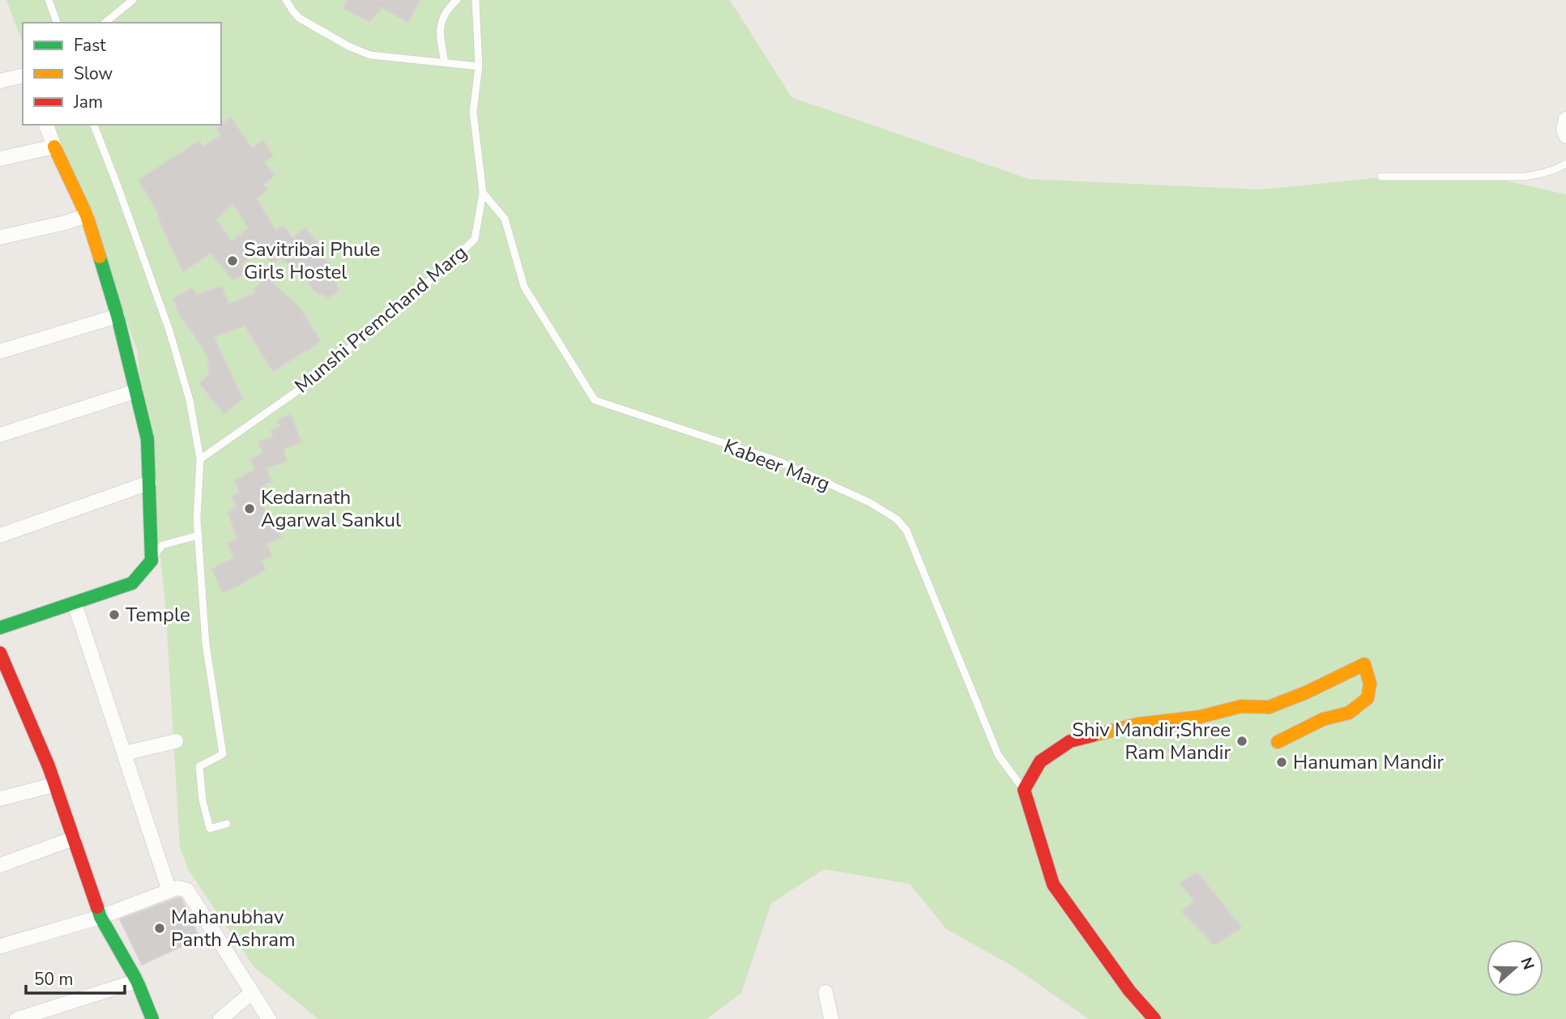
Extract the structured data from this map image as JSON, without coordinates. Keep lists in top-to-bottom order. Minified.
{"streets":{"lane":["Munshi Premchand Marg","Kabeer Marg"]},"crossings":[["Munshi Premchand Marg","Kabeer Marg"]],"places":["Savitribai Phule Girls Hostel","Kedarnath Agarwal Sankul","Temple","Shiv Mandir;Shree Ram Mandir","Hanuman Mandir","Mahanubhav Panth Ashram"],"legend":["Fast","Slow","Jam"],"scale_bar":"50 m","north":"right"}
